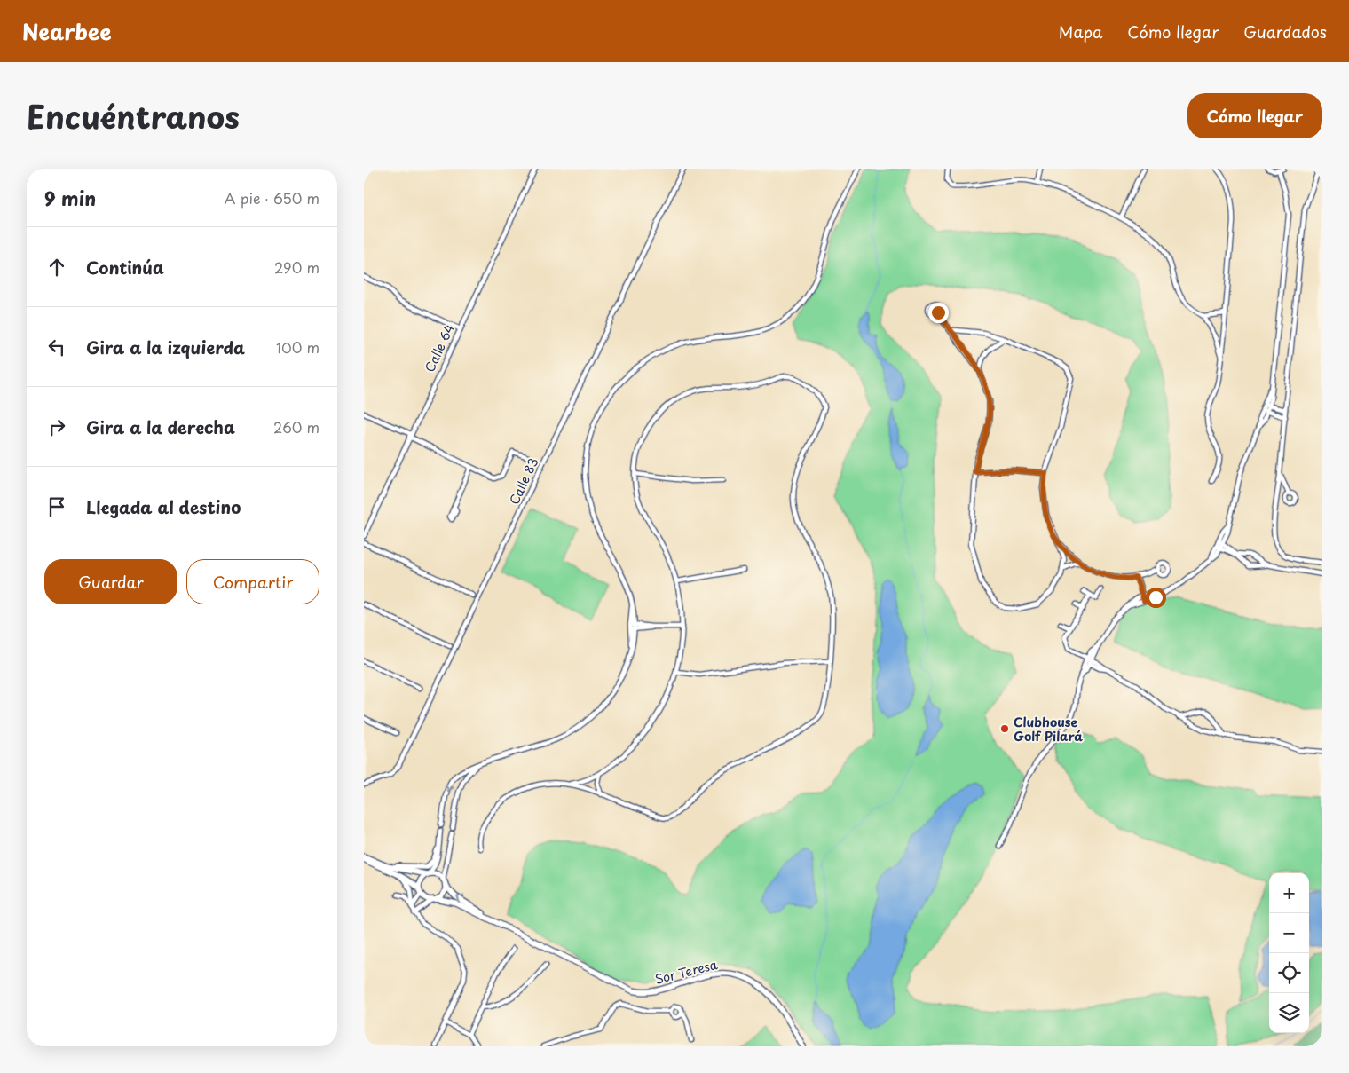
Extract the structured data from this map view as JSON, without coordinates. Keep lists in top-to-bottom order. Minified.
{"streets":{"street":["Calle 64","Calle 83","Sor Teresa"]},"places":["Clubhouse Golf Pilará"],"page":{"header":"Nearbee","nav":["Mapa","Cómo llegar","Guardados"],"title":"Encuéntranos","buttons":["Cómo llegar",["Guardar","Compartir"]],"heading":["9 min","A pie · 650 m"],"list":[["Continúa","290 m"],["Gira a la izquierda","100 m"],["Gira a la derecha","260 m"],"Llegada al destino"],"map_buttons":["+","−"]}}
